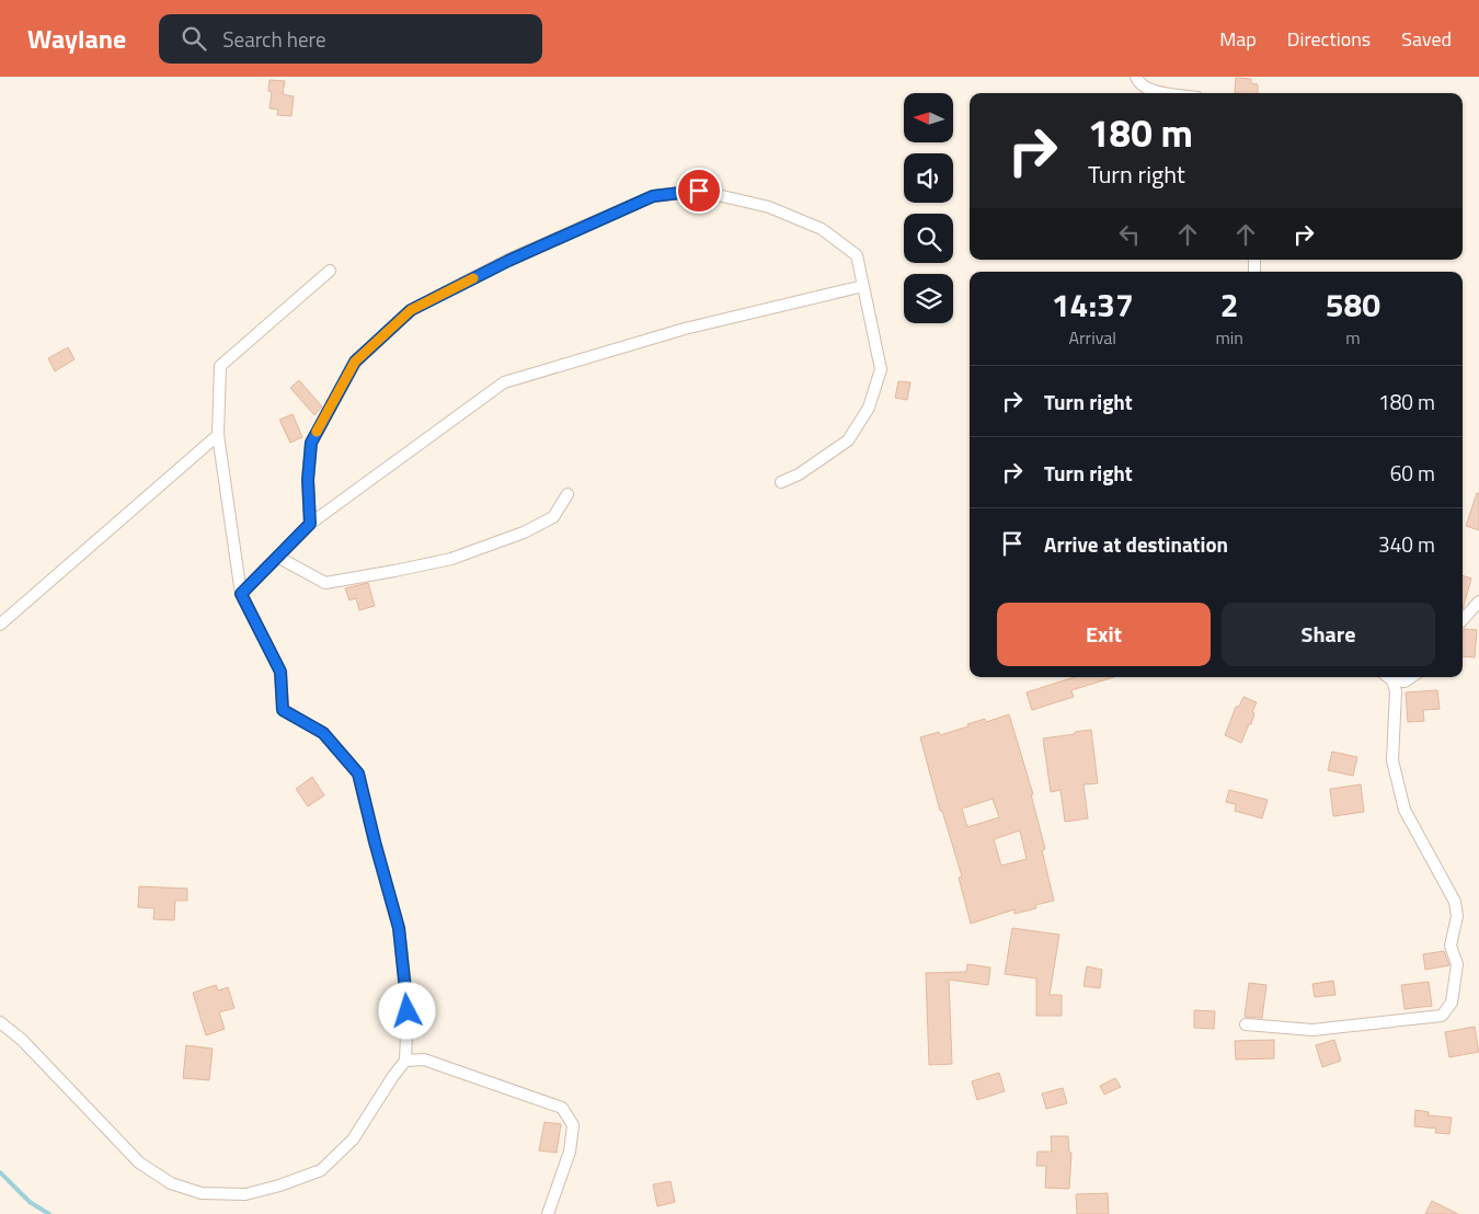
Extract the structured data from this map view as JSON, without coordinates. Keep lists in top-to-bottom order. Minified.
{"north":"left","page":{"header":"Waylane","search":"Search here","nav":["Map","Directions","Saved"],"turn":["180 m","Turn right"],"eta":["14:37","Arrival","2","min","580","m"],"list":[{"name":"Turn right","value":"180 m"},{"name":"Turn right","value":"60 m"},{"name":"Arrive at destination","value":"340 m"}],"buttons":["Exit","Share"]}}
